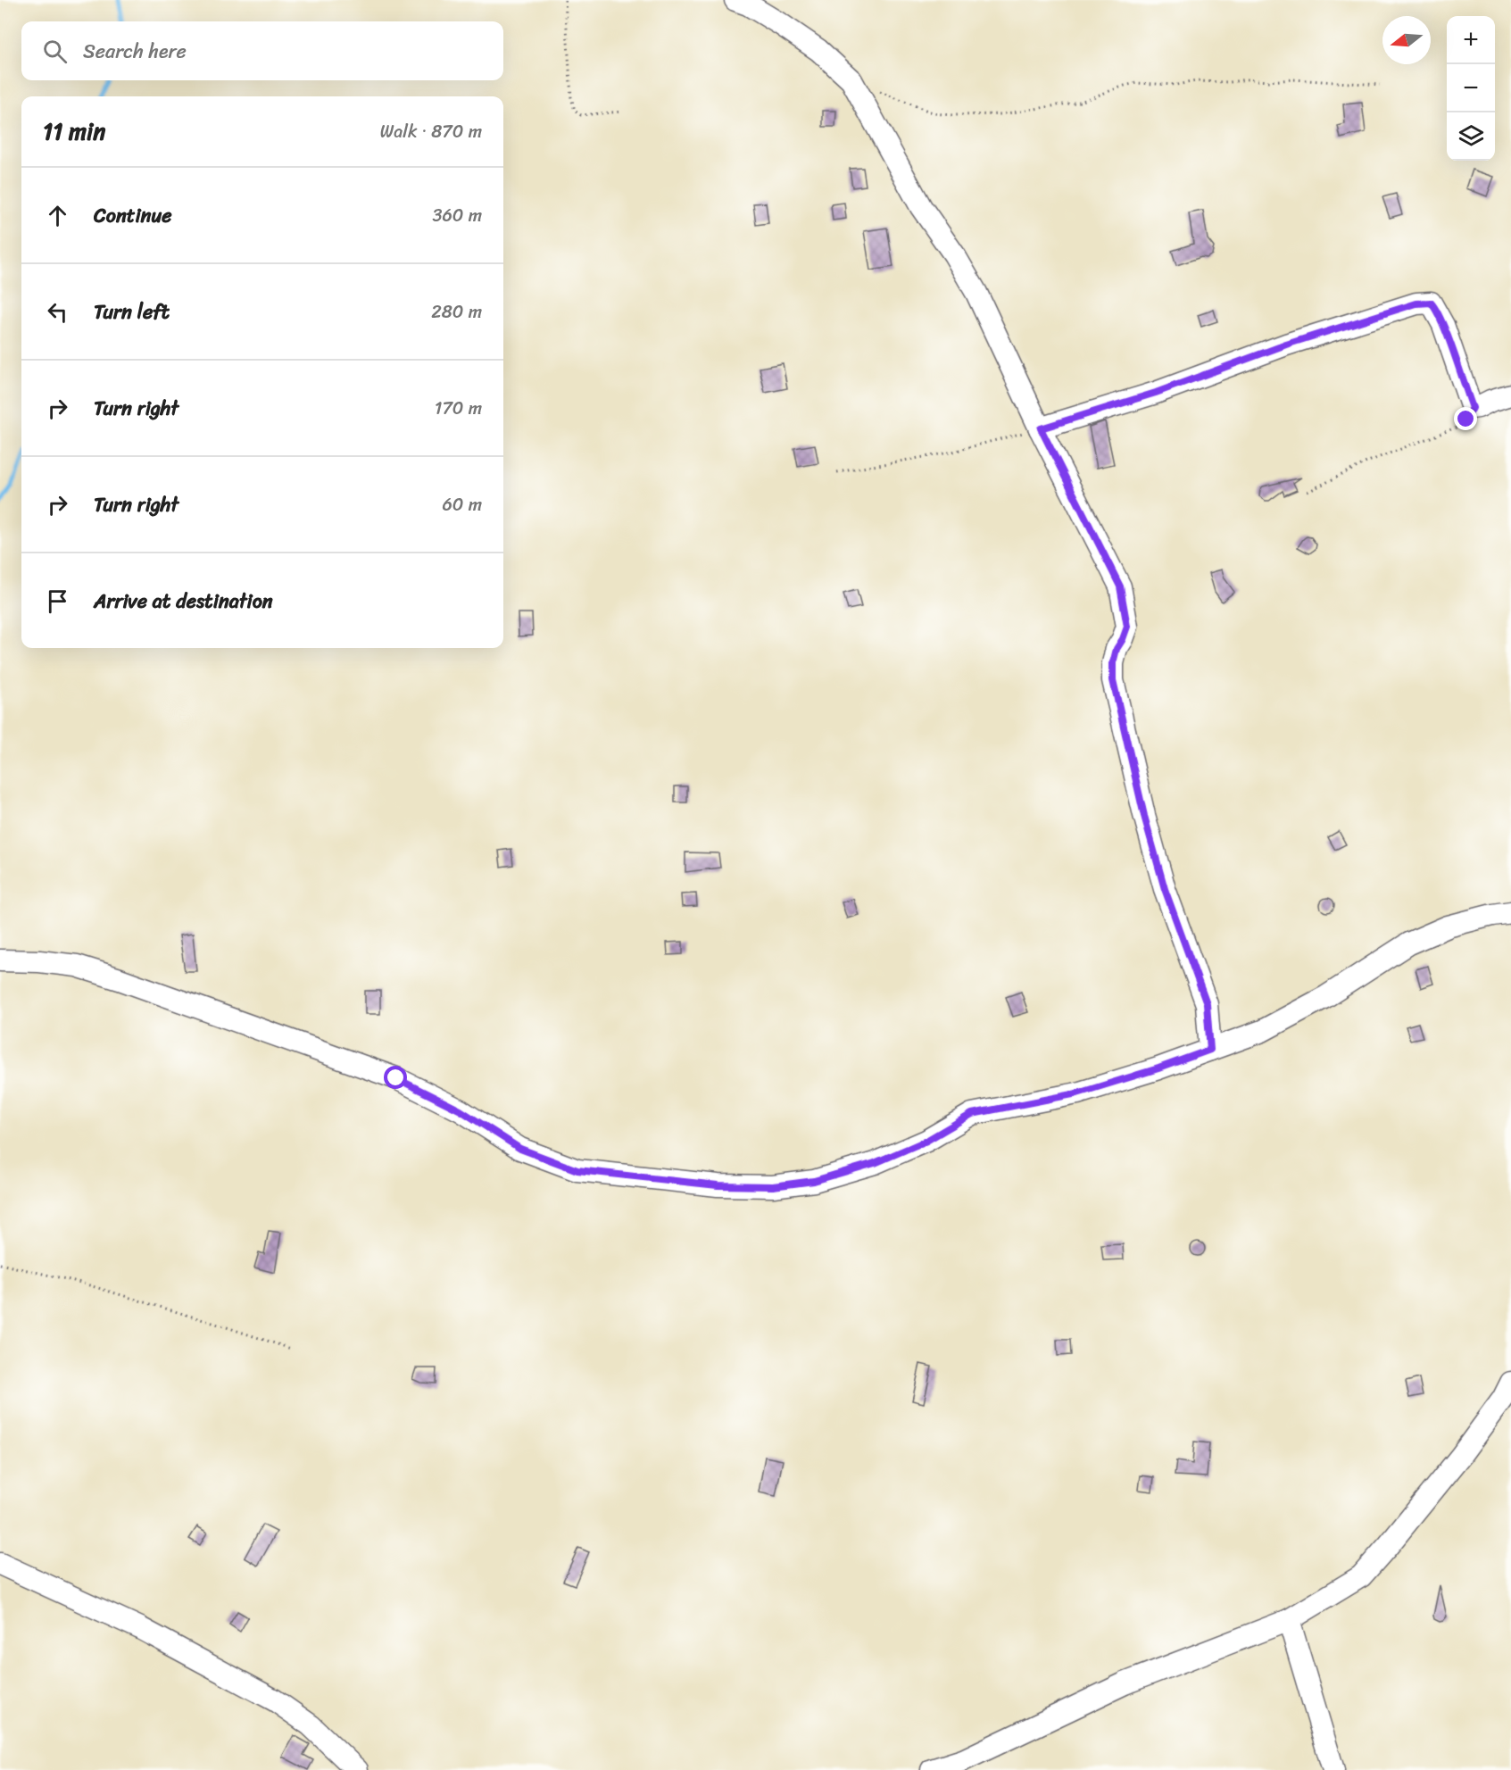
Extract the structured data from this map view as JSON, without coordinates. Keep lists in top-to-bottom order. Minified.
{"north":"left","page":{"map_buttons":["+","−"],"search":"Search here","heading":["11 min","Walk · 870 m"],"list":[["Continue","360 m"],["Turn left","280 m"],["Turn right","170 m"],["Turn right","60 m"],"Arrive at destination"]}}
